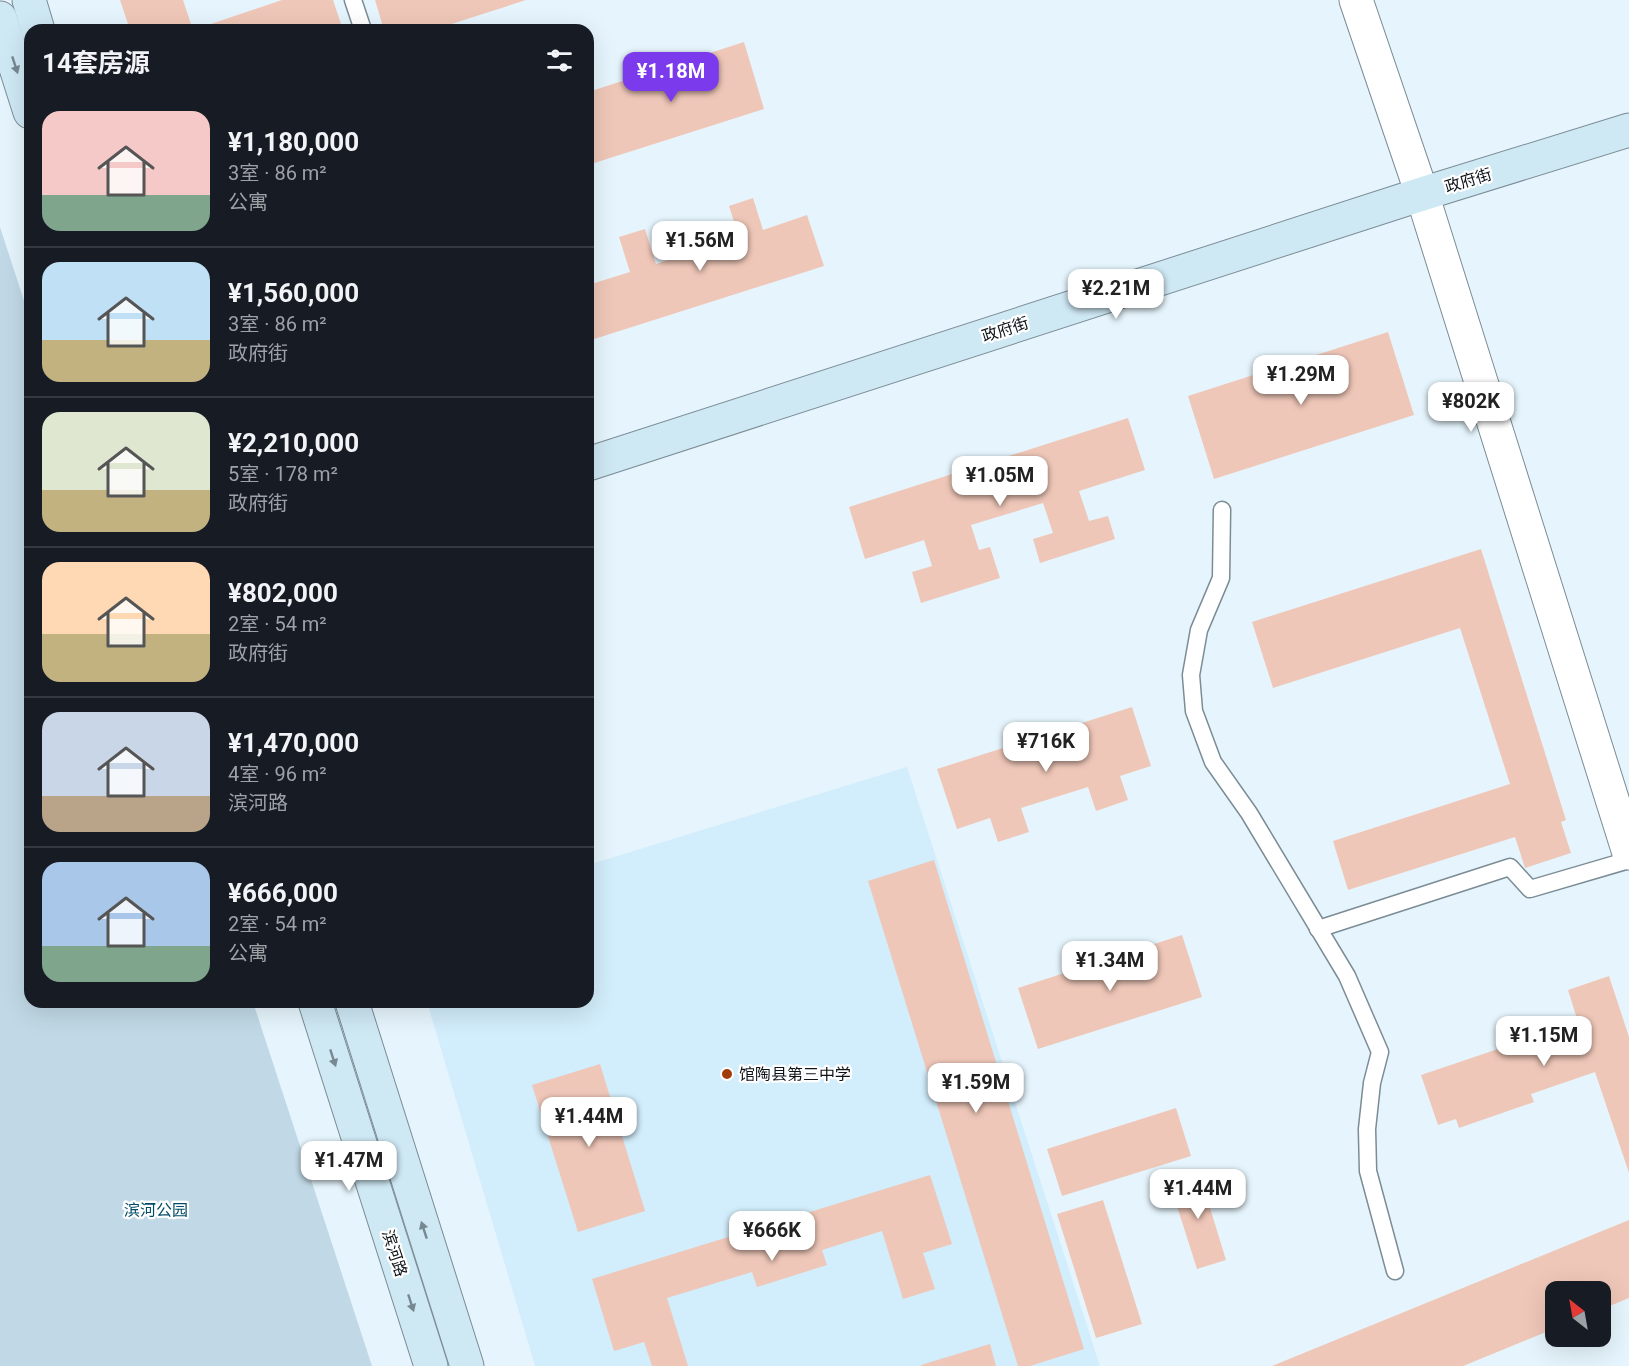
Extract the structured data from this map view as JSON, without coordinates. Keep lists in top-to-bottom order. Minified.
{"streets":{"street":["政府街","滨河路"]},"parks":["滨河公园"],"places":["馆陶县第三中学"],"north":"top left","page":{"heading":"14套房源","price":["¥1.18M","¥1.56M","¥2.21M","¥1.29M","¥802K","¥1.05M","¥716K","¥1.34M","¥1.15M","¥1.59M","¥1.44M","¥1.47M","¥1.44M","¥666K"],"list":[{"name":"¥1,180,000","note":"3室 · 86 m² · 公寓"},{"name":"¥1,560,000","note":"3室 · 86 m² · 政府街"},{"name":"¥2,210,000","note":"5室 · 178 m² · 政府街"},{"name":"¥802,000","note":"2室 · 54 m² · 政府街"},{"name":"¥1,470,000","note":"4室 · 96 m² · 滨河路"},{"name":"¥666,000","note":"2室 · 54 m² · 公寓"}]}}
